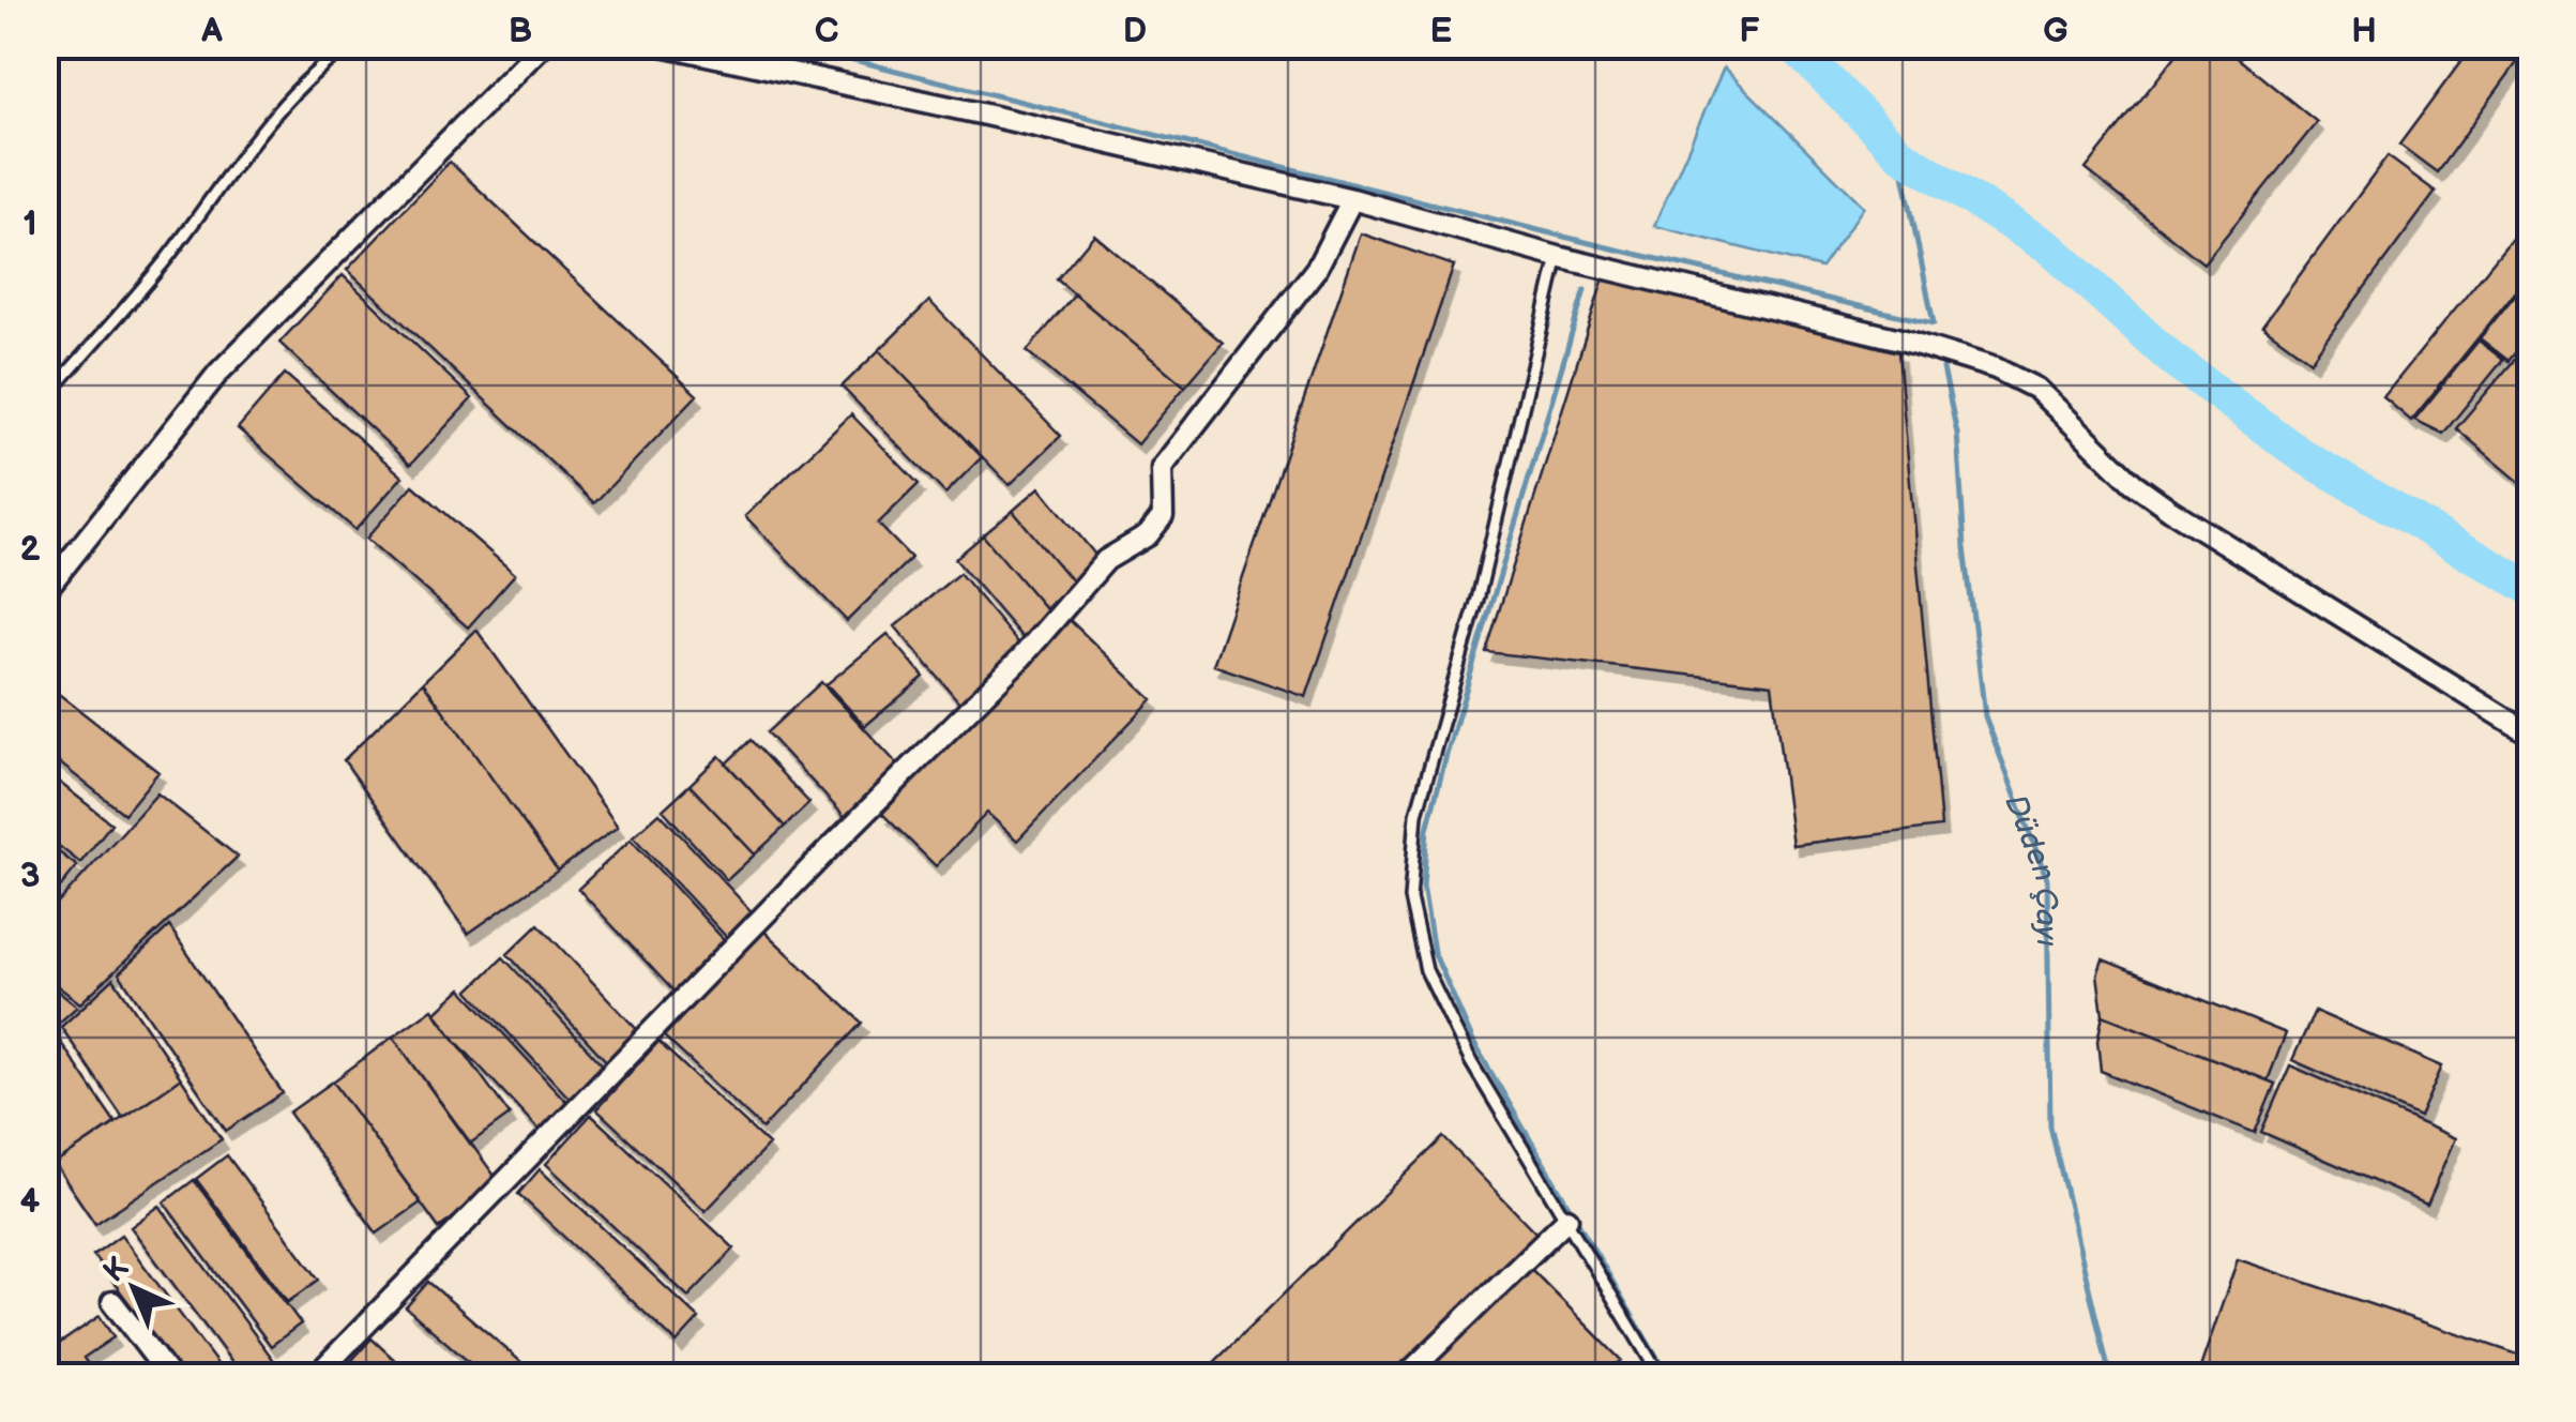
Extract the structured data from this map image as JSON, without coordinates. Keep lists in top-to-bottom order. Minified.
{"water":["Düden Çayı"],"north":"top left","grid":{"columns":["A","B","C","D","E","F","G","H"],"rows":["1","2","3","4"]}}
